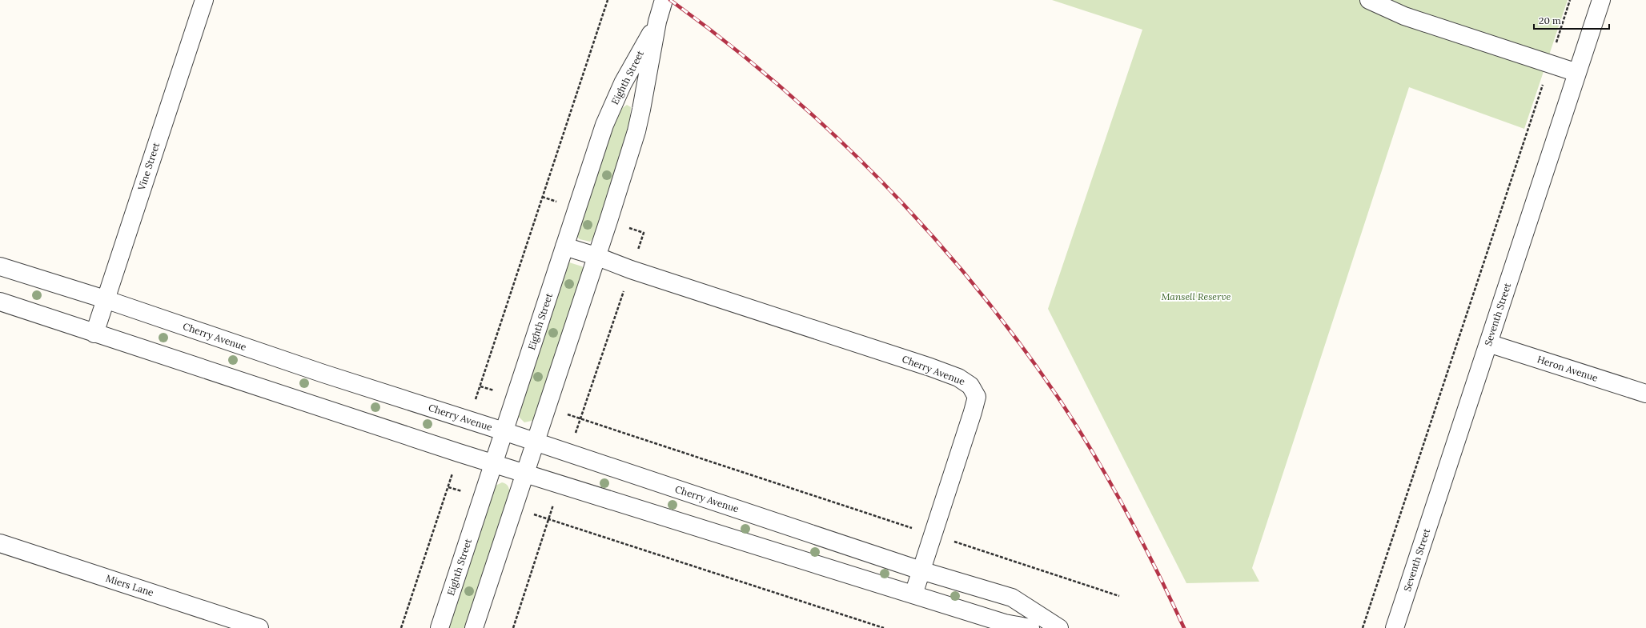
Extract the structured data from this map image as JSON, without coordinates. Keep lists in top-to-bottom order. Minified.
{"streets":{"street":["Eighth Street","Vine Street","Seventh Street","Cherry Avenue","Heron Avenue","Miers Lane"]},"crossings":[["Eighth Street","Cherry Avenue"],["Vine Street","Cherry Avenue"],["Seventh Street","Heron Avenue"]],"parks":["Mansell Reserve"],"scale_bar":"20 m"}
